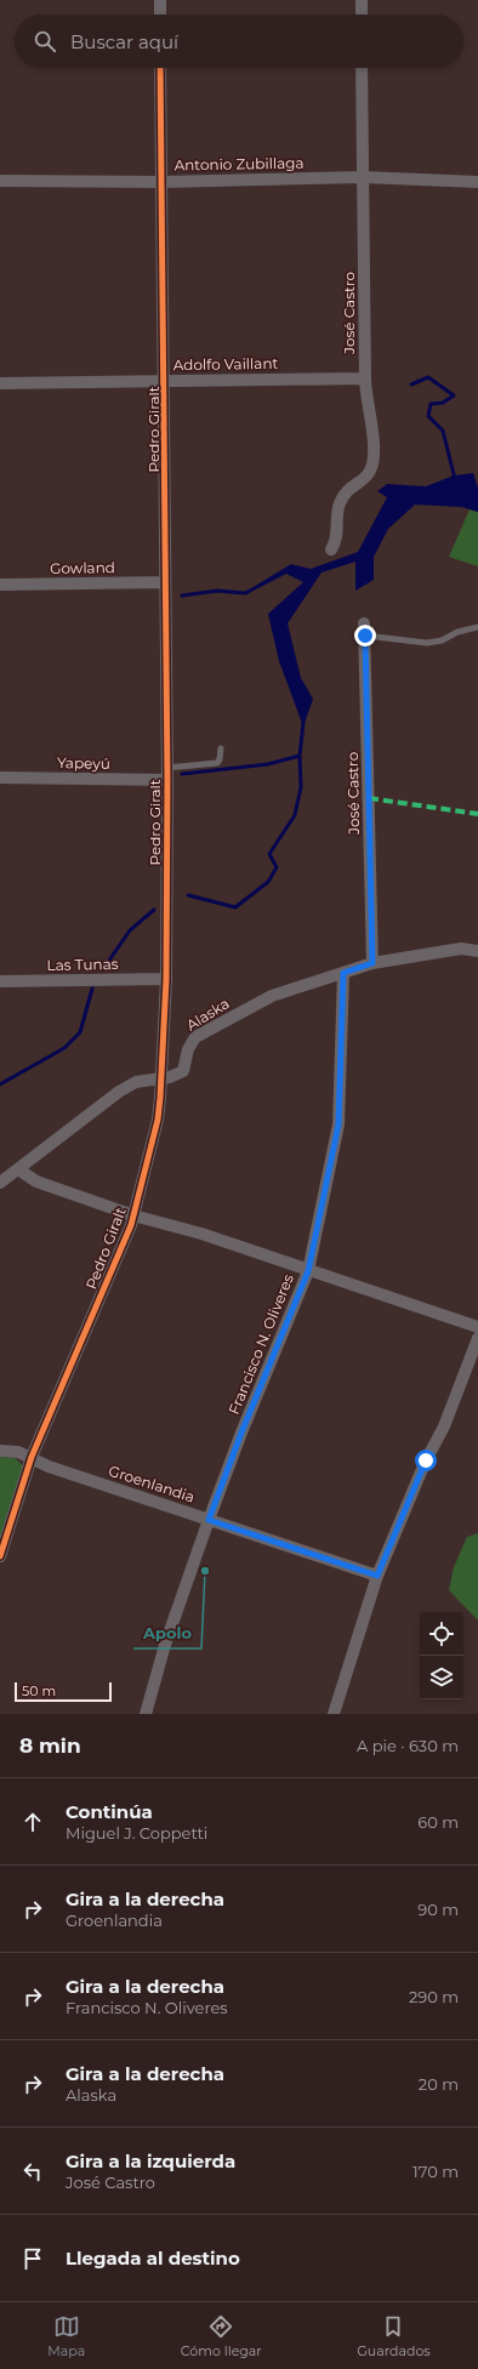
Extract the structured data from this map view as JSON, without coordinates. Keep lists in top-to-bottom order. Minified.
{"streets":{"street":["Antonio Zubillaga","José Castro","Adolfo Vaillant","Pedro Giralt","Gowland","Yapeyú","Las Tunas","Alaska","Francisco N. Oliveres","Groenlandia"]},"crossings":[["Antonio Zubillaga","José Castro"],["Antonio Zubillaga","Pedro Giralt"],["José Castro","Adolfo Vaillant"],["José Castro","Alaska"],["Adolfo Vaillant","Pedro Giralt"],["Pedro Giralt","Gowland"],["Pedro Giralt","Yapeyú"],["Pedro Giralt","Las Tunas"],["Pedro Giralt","Alaska"],["Pedro Giralt","Groenlandia"],["Alaska","Francisco N. Oliveres"],["Francisco N. Oliveres","Groenlandia"]],"places":["Apolo"],"scale_bar":"50 m","page":{"search":"Buscar aquí","scale":"50 m","heading":["8 min","A pie · 630 m"],"list":[["Continúa","Miguel J. Coppetti","60 m"],["Gira a la derecha","Groenlandia","90 m"],["Gira a la derecha","Francisco N. Oliveres","290 m"],["Gira a la derecha","Alaska","20 m"],["Gira a la izquierda","José Castro","170 m"],"Llegada al destino"],"nav":["Mapa","Cómo llegar","Guardados"]}}
